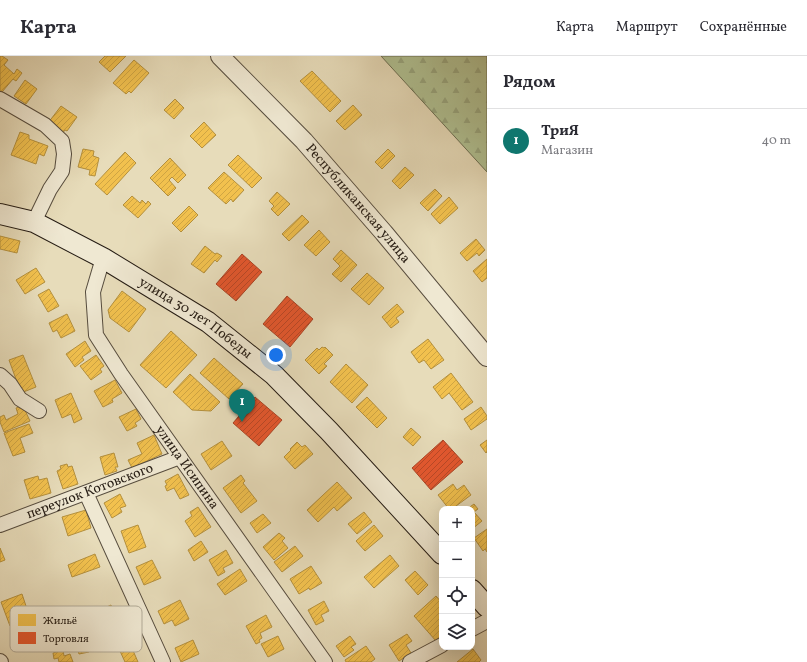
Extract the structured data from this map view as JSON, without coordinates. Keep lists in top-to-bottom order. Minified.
{"streets":{"main road":["улица 30 лет Победы"],"street":["Республиканская улица","улица Исипина","переулок Котовского"]},"crossings":[["улица 30 лет Победы","улица Исипина"],["улица Исипина","переулок Котовского"]],"legend":["Жильё","Торговля"],"page":{"header":"Карта","nav":["Карта","Маршрут","Сохранённые"],"heading":"Рядом","list":[{"mark":"1","name":"ТриЯ","note":"Магазин","value":"40 m"}],"pins":"1","map_buttons":["+","−"]}}
